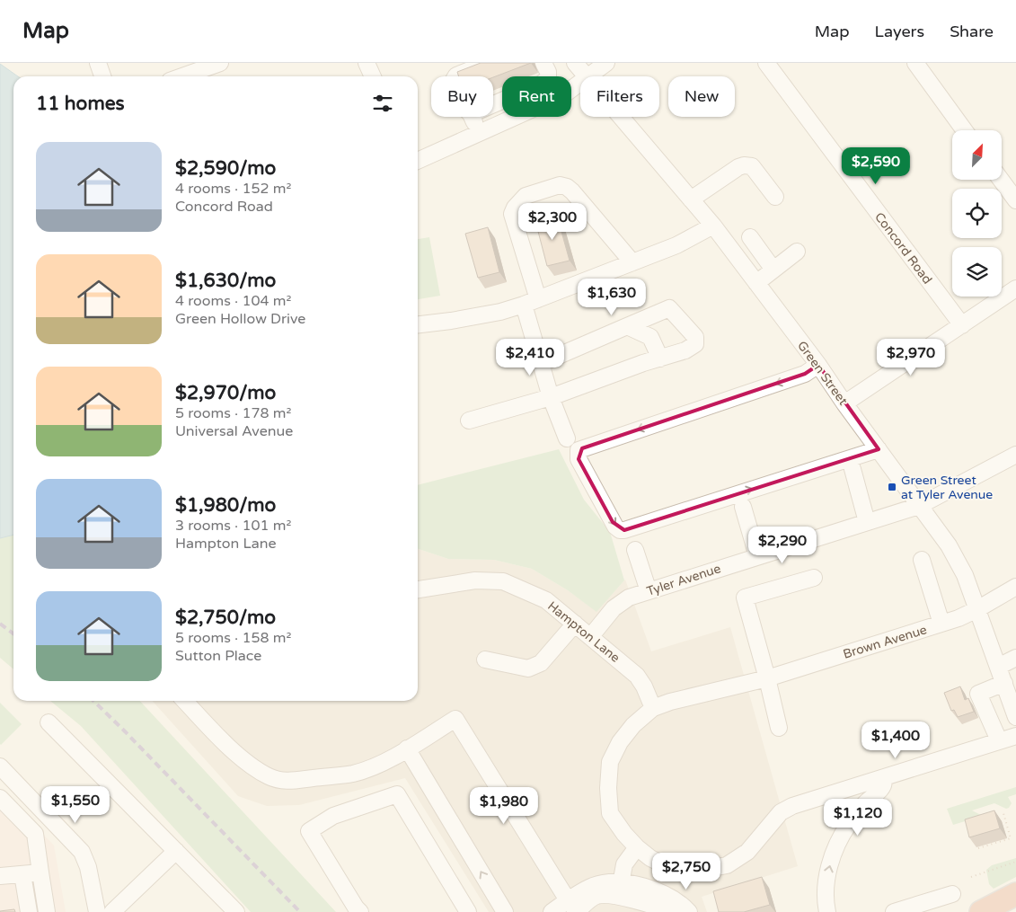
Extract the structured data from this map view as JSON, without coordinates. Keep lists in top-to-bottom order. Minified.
{"streets":{"street":["Concord Road","Green Street","Tyler Avenue","Hampton Lane","Brown Avenue"]},"crossings":[["Green Street","Tyler Avenue"],["Green Street","Brown Avenue"],["Tyler Avenue","Hampton Lane"],["Hampton Lane","Brown Avenue"]],"places":{"transit":["Green Street at Tyler Avenue"]},"north":"top right","page":{"header":"Map","nav":["Map","Layers","Share"],"chip":["Buy","Rent","Filters","New"],"heading":"11 homes","list":[{"name":"$2,590/mo","note":"4 rooms · 152 m² · Concord Road"},{"name":"$1,630/mo","note":"4 rooms · 104 m² · Green Hollow Drive"},{"name":"$2,970/mo","note":"5 rooms · 178 m² · Universal Avenue"},{"name":"$1,980/mo","note":"3 rooms · 101 m² · Hampton Lane"},{"name":"$2,750/mo","note":"5 rooms · 158 m² · Sutton Place"}],"price":["$2,590","$2,300","$1,630","$2,410","$2,970","$2,290","$1,400","$1,550","$1,980","$1,120","$2,750"]}}
